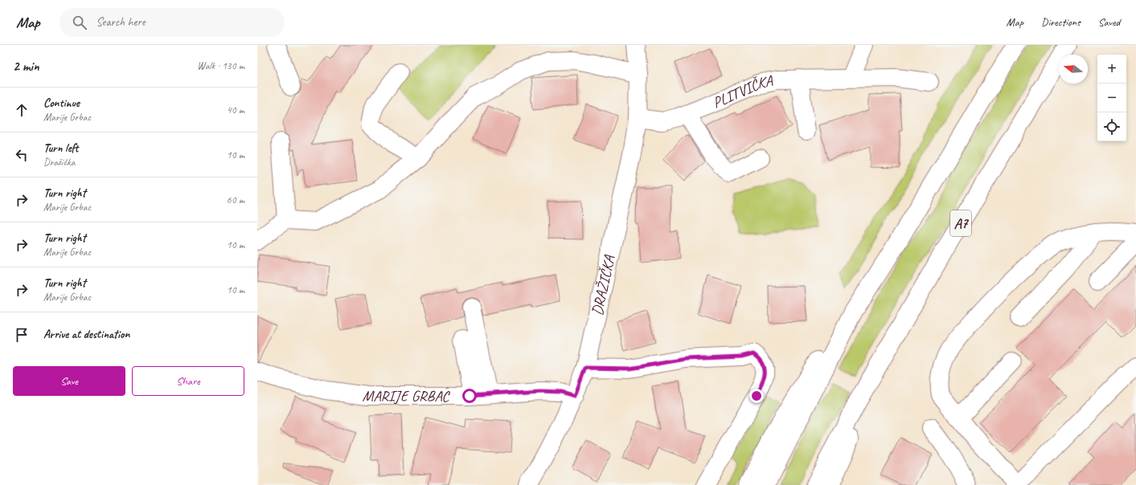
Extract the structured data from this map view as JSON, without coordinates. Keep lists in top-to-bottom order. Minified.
{"streets":{"main road":["PLITVIČKA","A7","DRAŽIČKA","MARIJE GRBAC"]},"crossings":[["PLITVIČKA","DRAŽIČKA"],["DRAŽIČKA","MARIJE GRBAC"]],"north":"left","page":{"header":"Map","search":"Search here","nav":["Map","Directions","Saved"],"heading":["2 min","Walk · 130 m"],"map_buttons":["+","−"],"list":[["Continue","Marije Grbac","40 m"],["Turn left","Dražička","10 m"],["Turn right","Marije Grbac","60 m"],["Turn right","Marije Grbac","10 m"],["Turn right","Marije Grbac","10 m"],"Arrive at destination"],"buttons":["Save","Share"]}}
